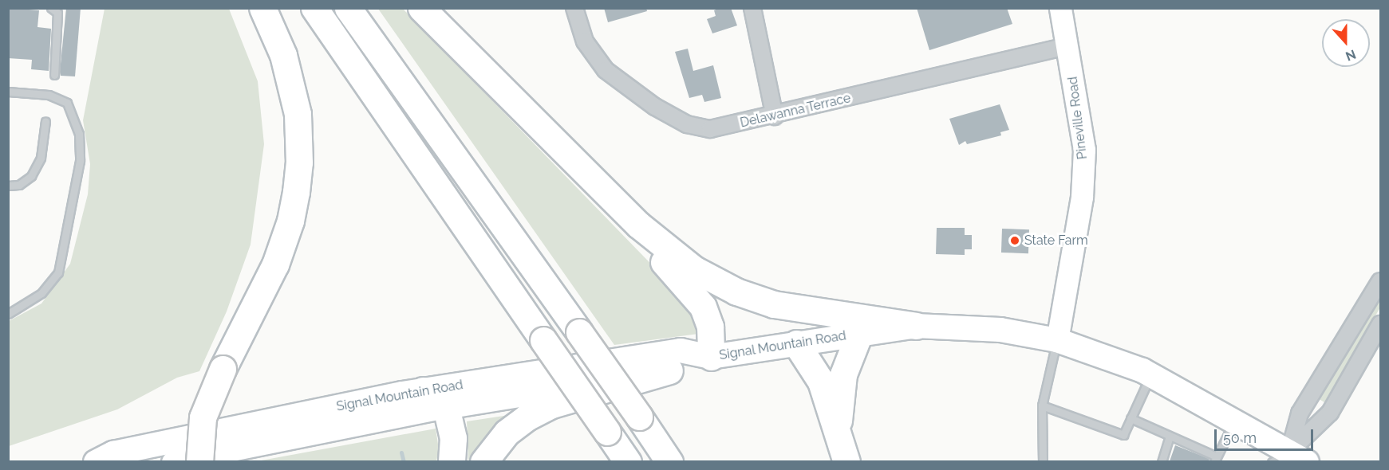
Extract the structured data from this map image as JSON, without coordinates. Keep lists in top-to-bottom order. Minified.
{"streets":{"main road":["Pineville Road","Signal Mountain Road"],"street":["Delawanna Terrace"]},"crossings":[["Delawanna Terrace","Pineville Road"],["Pineville Road","Signal Mountain Road"]],"places":["State Farm"],"scale_bar":"50 m","north":"bottom"}
